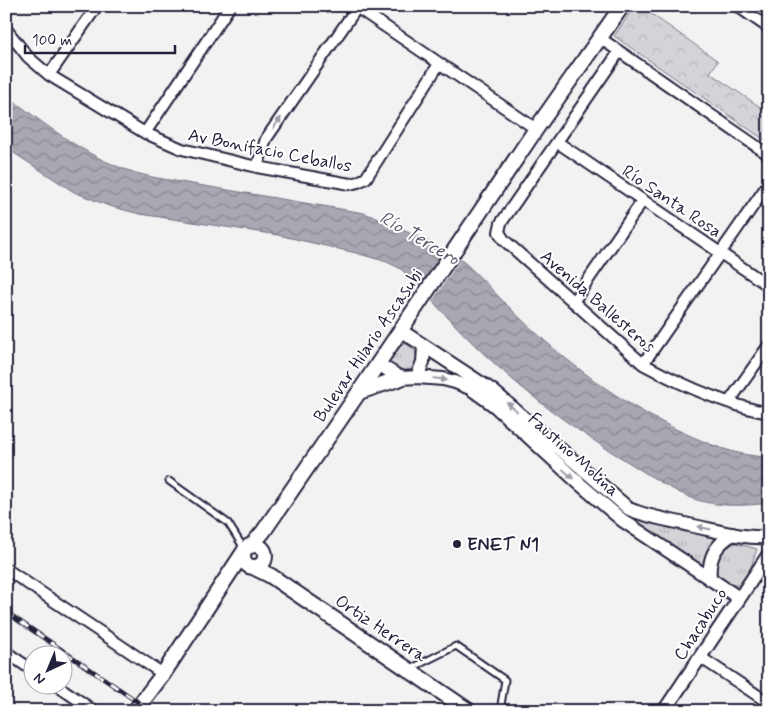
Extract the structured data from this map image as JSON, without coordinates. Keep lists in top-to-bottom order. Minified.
{"streets":{"main road":["Bulevar Hilario Ascasubi","Ortiz Herrera"],"street":["Av Bonifacio Ceballos","Río Santa Rosa","Avenida Ballesteros","Faustino Molina","Chacabuco"]},"crossings":[["Río Santa Rosa","Avenida Ballesteros"],["Bulevar Hilario Ascasubi","Faustino Molina"],["Bulevar Hilario Ascasubi","Ortiz Herrera"],["Faustino Molina","Chacabuco"]],"water":["Río Tercero"],"places":["ENET N1"],"scale_bar":"100 m","north":"bottom left"}
